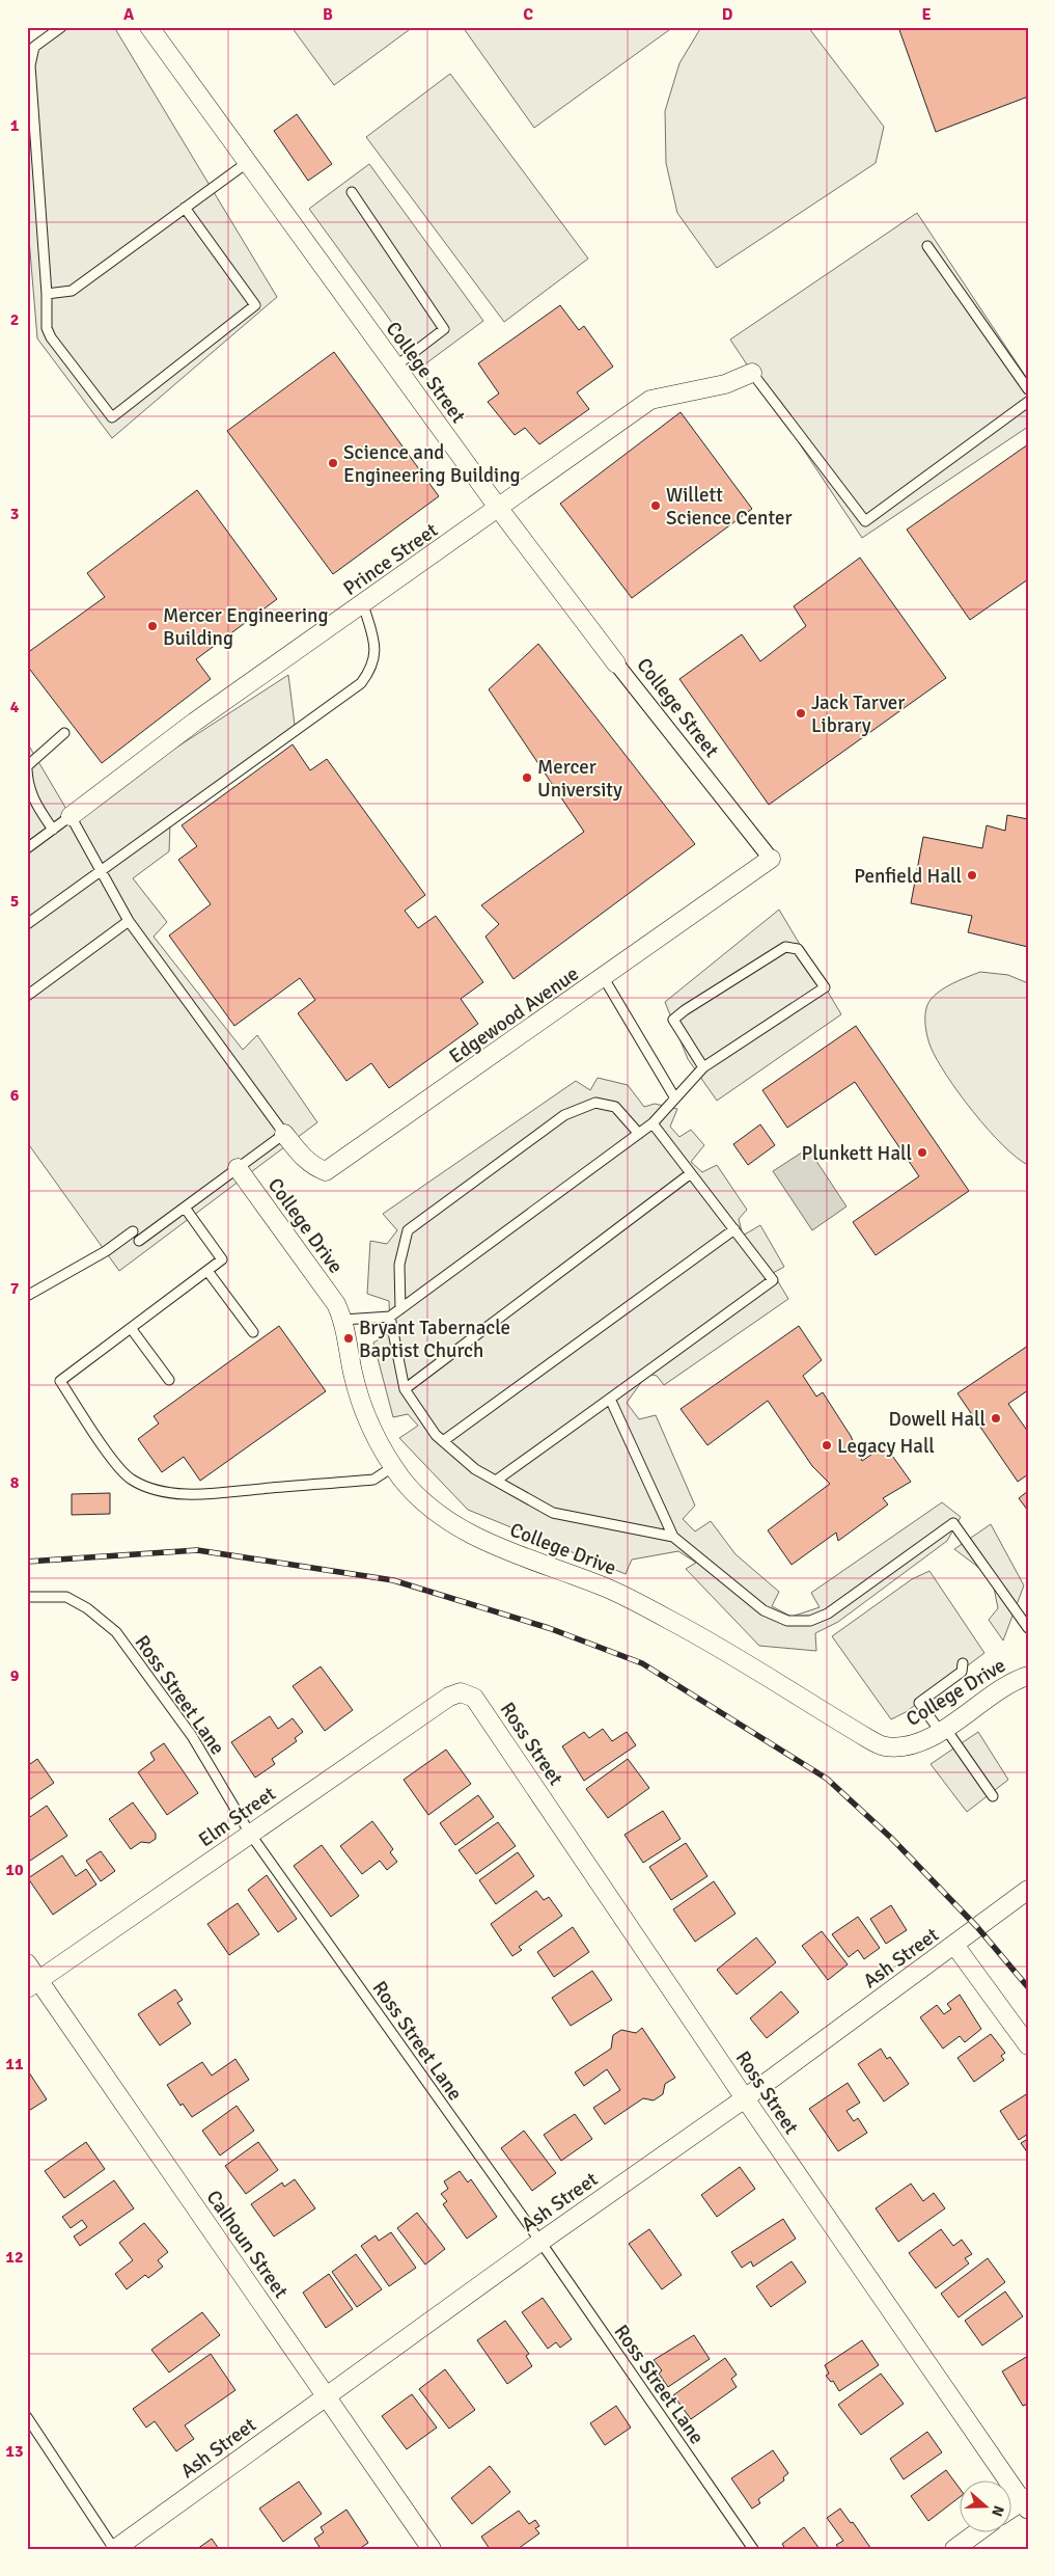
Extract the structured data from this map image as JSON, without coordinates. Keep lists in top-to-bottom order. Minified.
{"streets":{"street":["College Street","Prince Street","Edgewood Avenue","College Drive","Ross Street","Elm Street","Ash Street","Calhoun Street"],"lane":["Ross Street Lane"]},"crossings":[["College Street","Prince Street"],["College Street","Edgewood Avenue"],["Ross Street Lane","Elm Street"],["Ross Street Lane","Ash Street"],["Ross Street","Elm Street"],["Ross Street","Ash Street"],["Elm Street","Calhoun Street"],["Ash Street","Calhoun Street"]],"places":["Science and Engineering Building","Willett Science Center","Mercer Engineering Building","Jack Tarver Library","Mercer University","Penfield Hall","Plunkett Hall","Bryant Tabernacle Baptist Church","Dowell Hall","Legacy Hall"],"north":"right","grid":{"columns":["A","B","C","D","E"],"rows":["1","2","3","4","5","6","7","8","9","10","11","12","13"]}}
